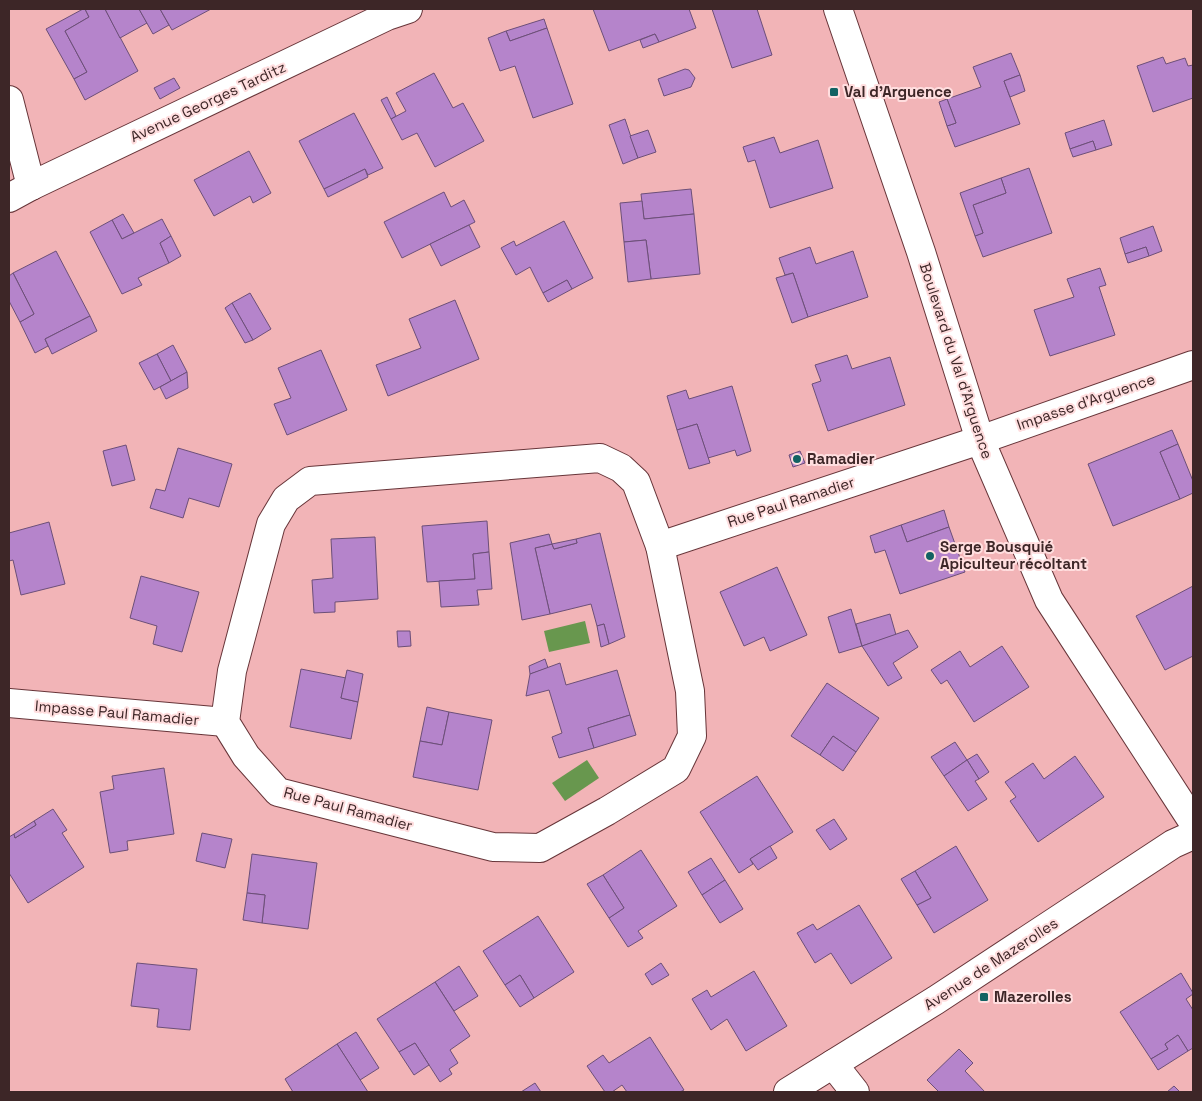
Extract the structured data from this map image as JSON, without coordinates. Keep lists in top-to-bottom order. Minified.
{"streets":{"street":["Avenue Georges Tarditz","Boulevard du Val d'Arguence","Impasse d'Arguence","Rue Paul Ramadier","Impasse Paul Ramadier","Avenue de Mazerolles"]},"crossings":[["Boulevard du Val d'Arguence","Impasse d'Arguence"],["Boulevard du Val d'Arguence","Rue Paul Ramadier"],["Impasse d'Arguence","Rue Paul Ramadier"],["Rue Paul Ramadier","Impasse Paul Ramadier"]],"places":{"transit":["Val d'Arguence","Mazerolles"],"other":["Ramadier","Serge Bousquié Apiculteur récoltant"]}}
